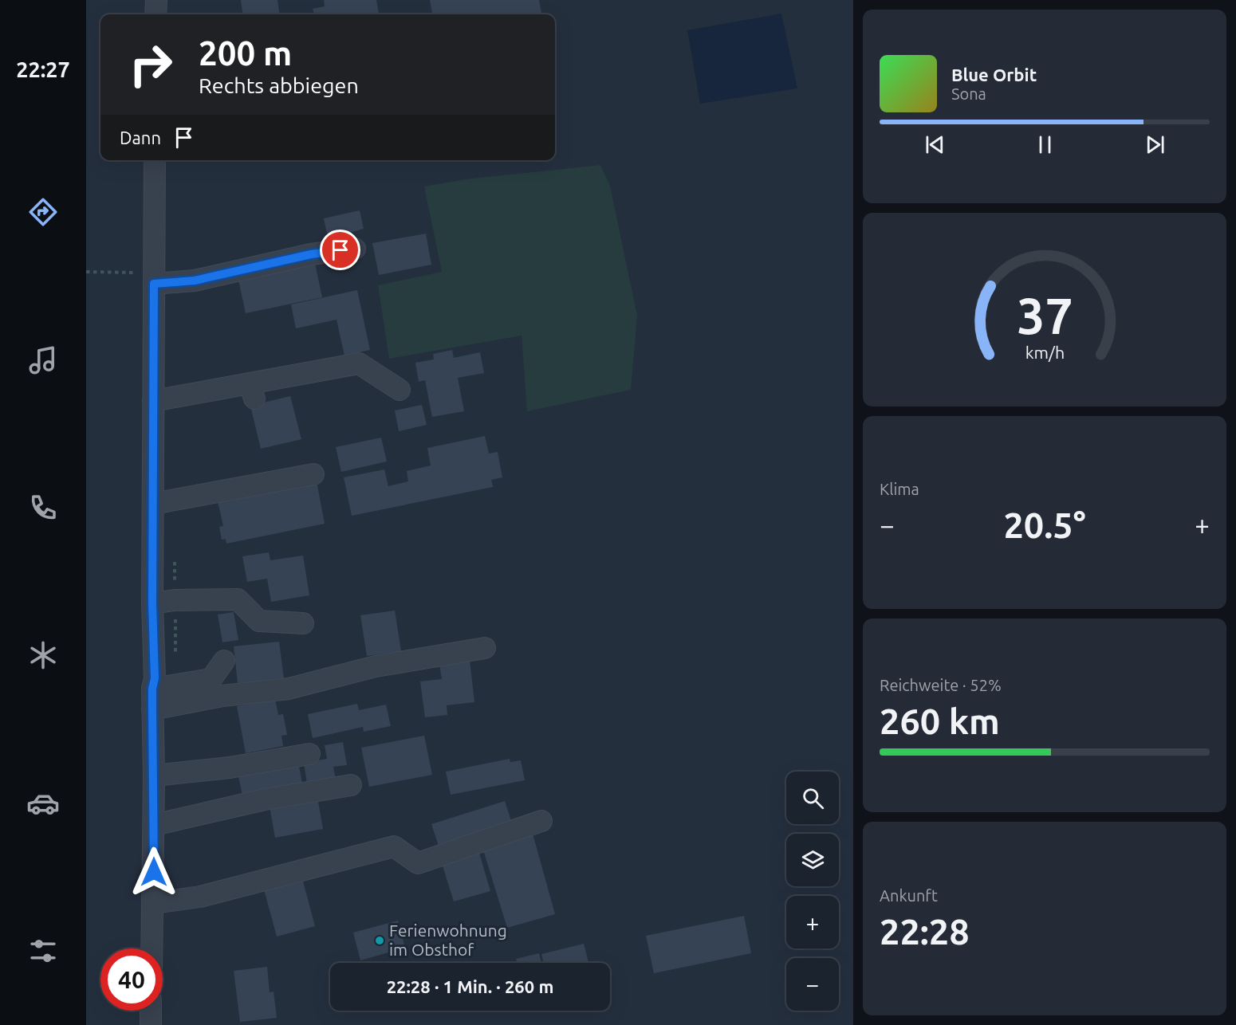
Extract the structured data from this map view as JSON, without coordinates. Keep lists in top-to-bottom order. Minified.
{"places":["Ferienwohnung im Obsthof"],"page":{"tabs":"22:27","turn":["200 m","Rechts abbiegen"],"song":["Blue Orbit","Sona"],"then":"Dann","tile":["Klima",["Reichweite · 52%","260 km"],["Ankunft","22:28"]],"heat":["−","20.5°","+"],"map_buttons":["+","−"],"limit":"40","trip":"22:28 · 1 Min. · 260 m","gauge":["37","km/h"]}}
